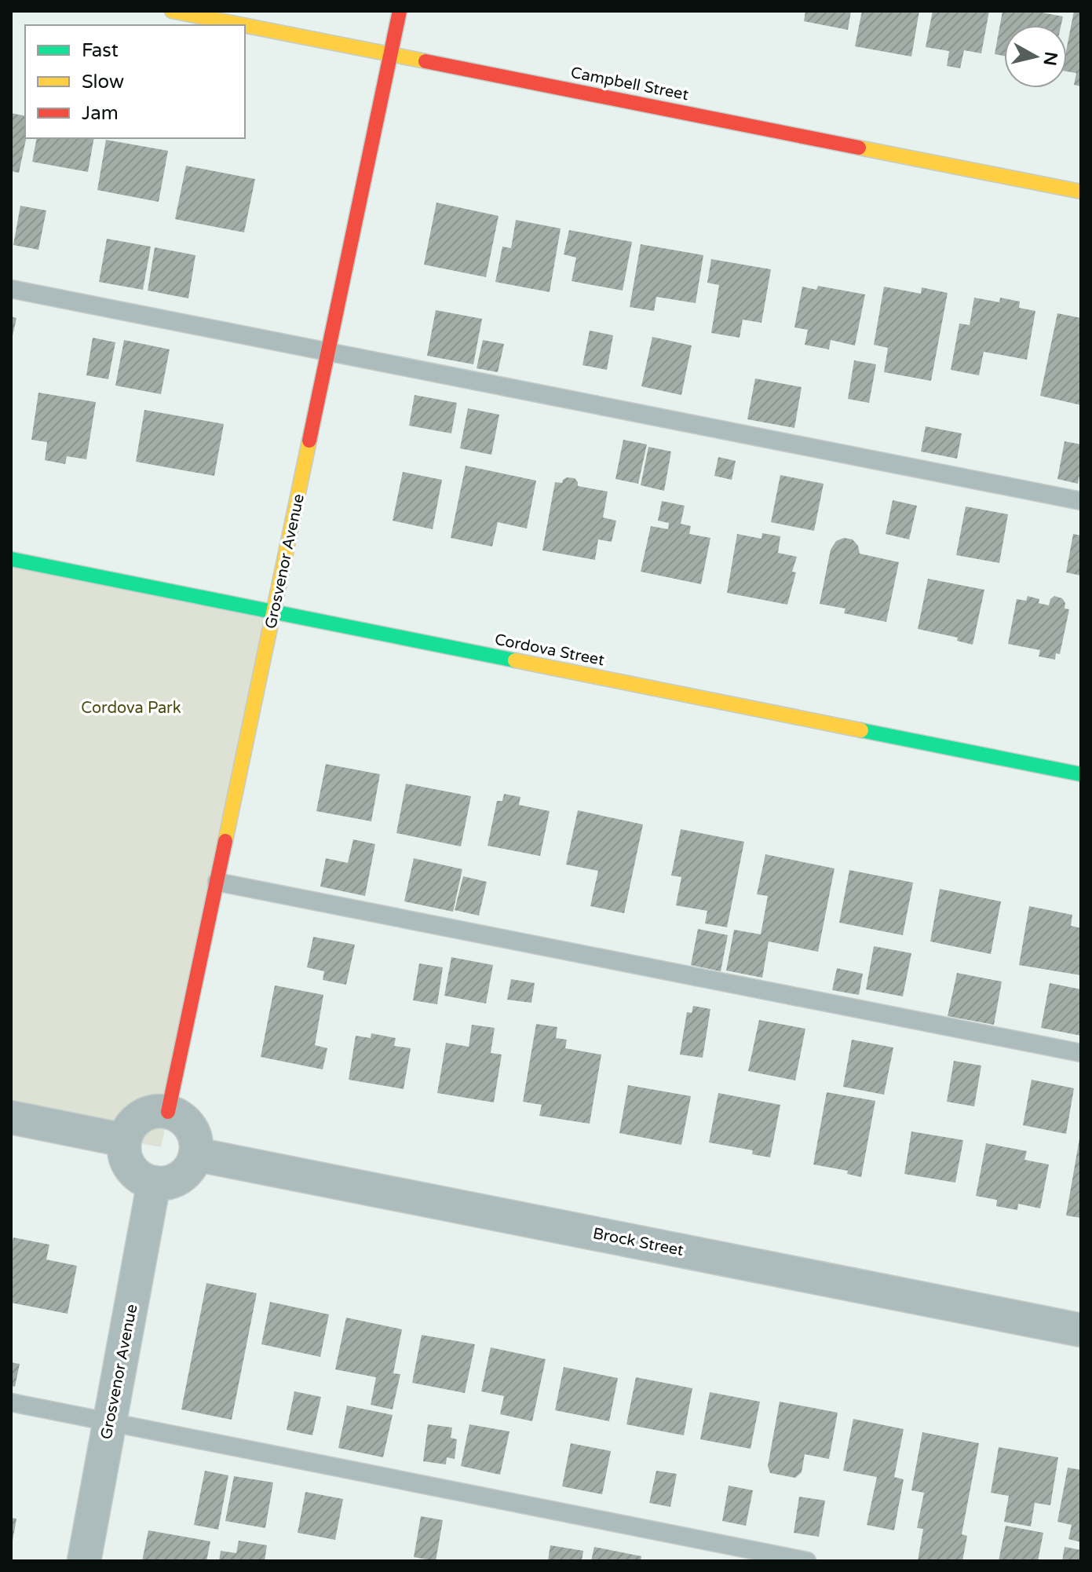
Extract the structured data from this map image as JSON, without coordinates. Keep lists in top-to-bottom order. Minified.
{"streets":{"street":["Campbell Street","Grosvenor Avenue","Cordova Street","Brock Street"]},"crossings":[["Campbell Street","Grosvenor Avenue"],["Grosvenor Avenue","Cordova Street"],["Grosvenor Avenue","Brock Street"]],"parks":["Cordova Park"],"legend":["Fast","Slow","Jam"],"north":"right"}
